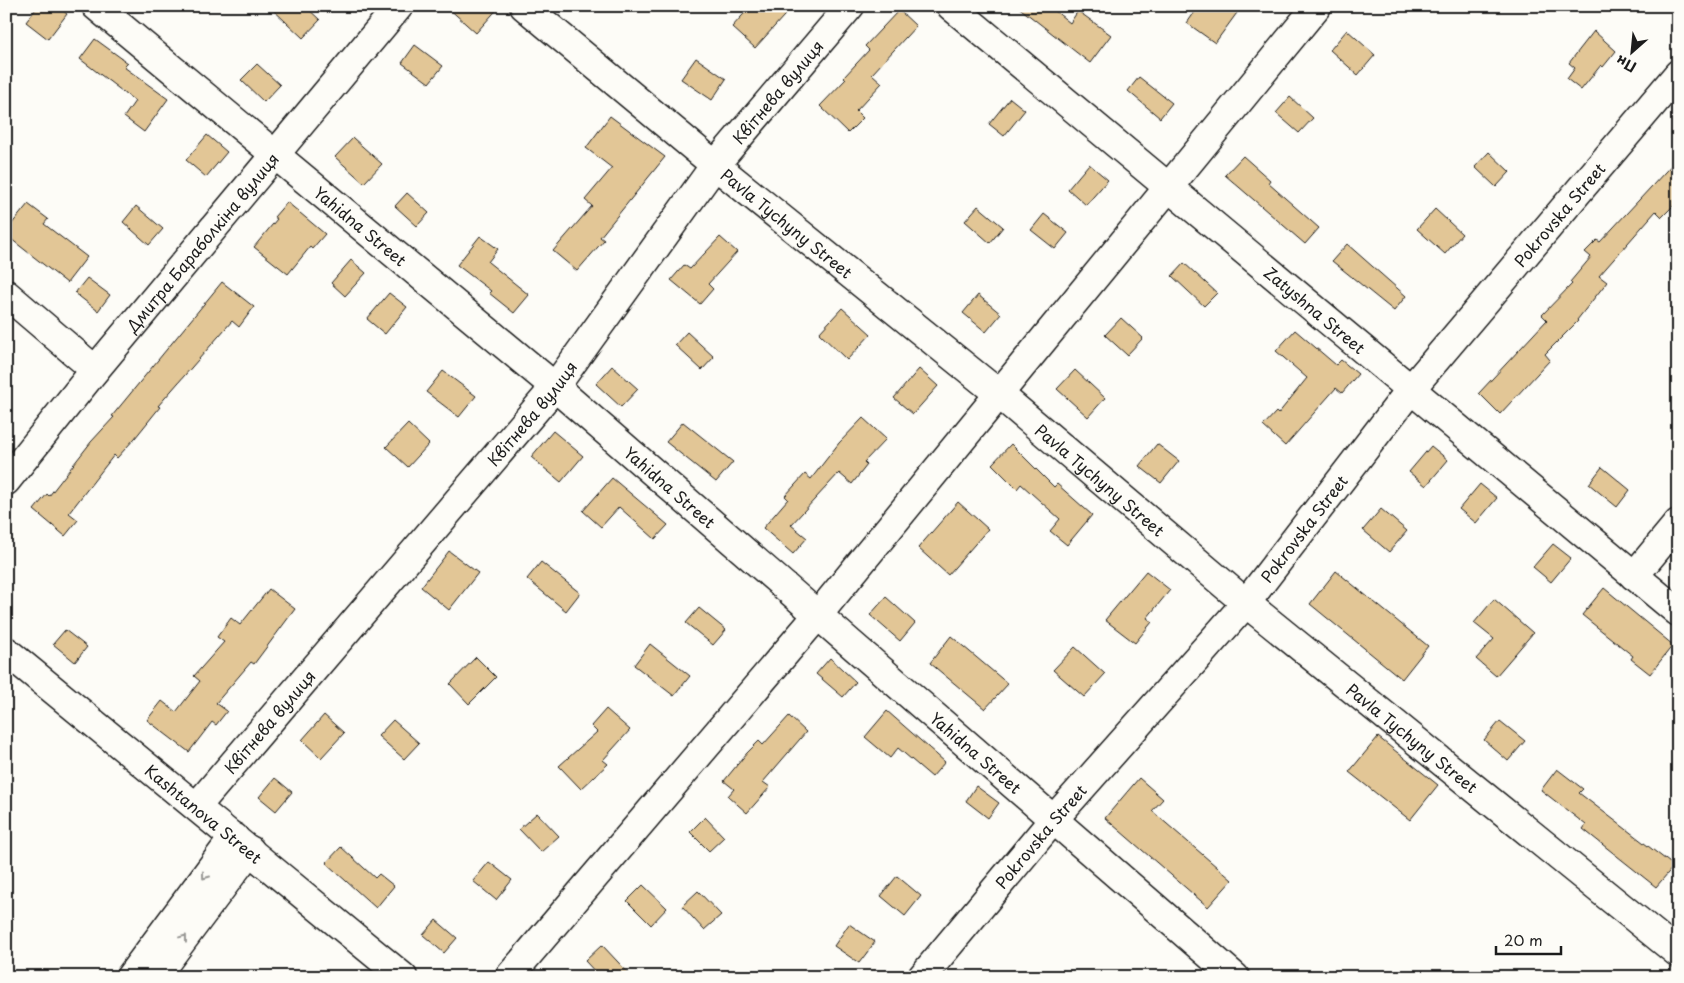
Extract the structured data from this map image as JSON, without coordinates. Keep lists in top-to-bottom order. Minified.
{"streets":{"street":["Квітнева вулиця","Pokrovska Street","Pavla Tychyny Street","Yahidna Street","Дмитра Бараболкіна вулиця","Zatyshna Street","Kashtanova Street"]},"crossings":[["Квітнева вулиця","Pavla Tychyny Street"],["Квітнева вулиця","Yahidna Street"],["Квітнева вулиця","Kashtanova Street"],["Pokrovska Street","Pavla Tychyny Street"],["Pokrovska Street","Yahidna Street"],["Pokrovska Street","Zatyshna Street"],["Yahidna Street","Дмитра Бараболкіна вулиця"]],"scale_bar":"20 m","north":"bottom left"}
